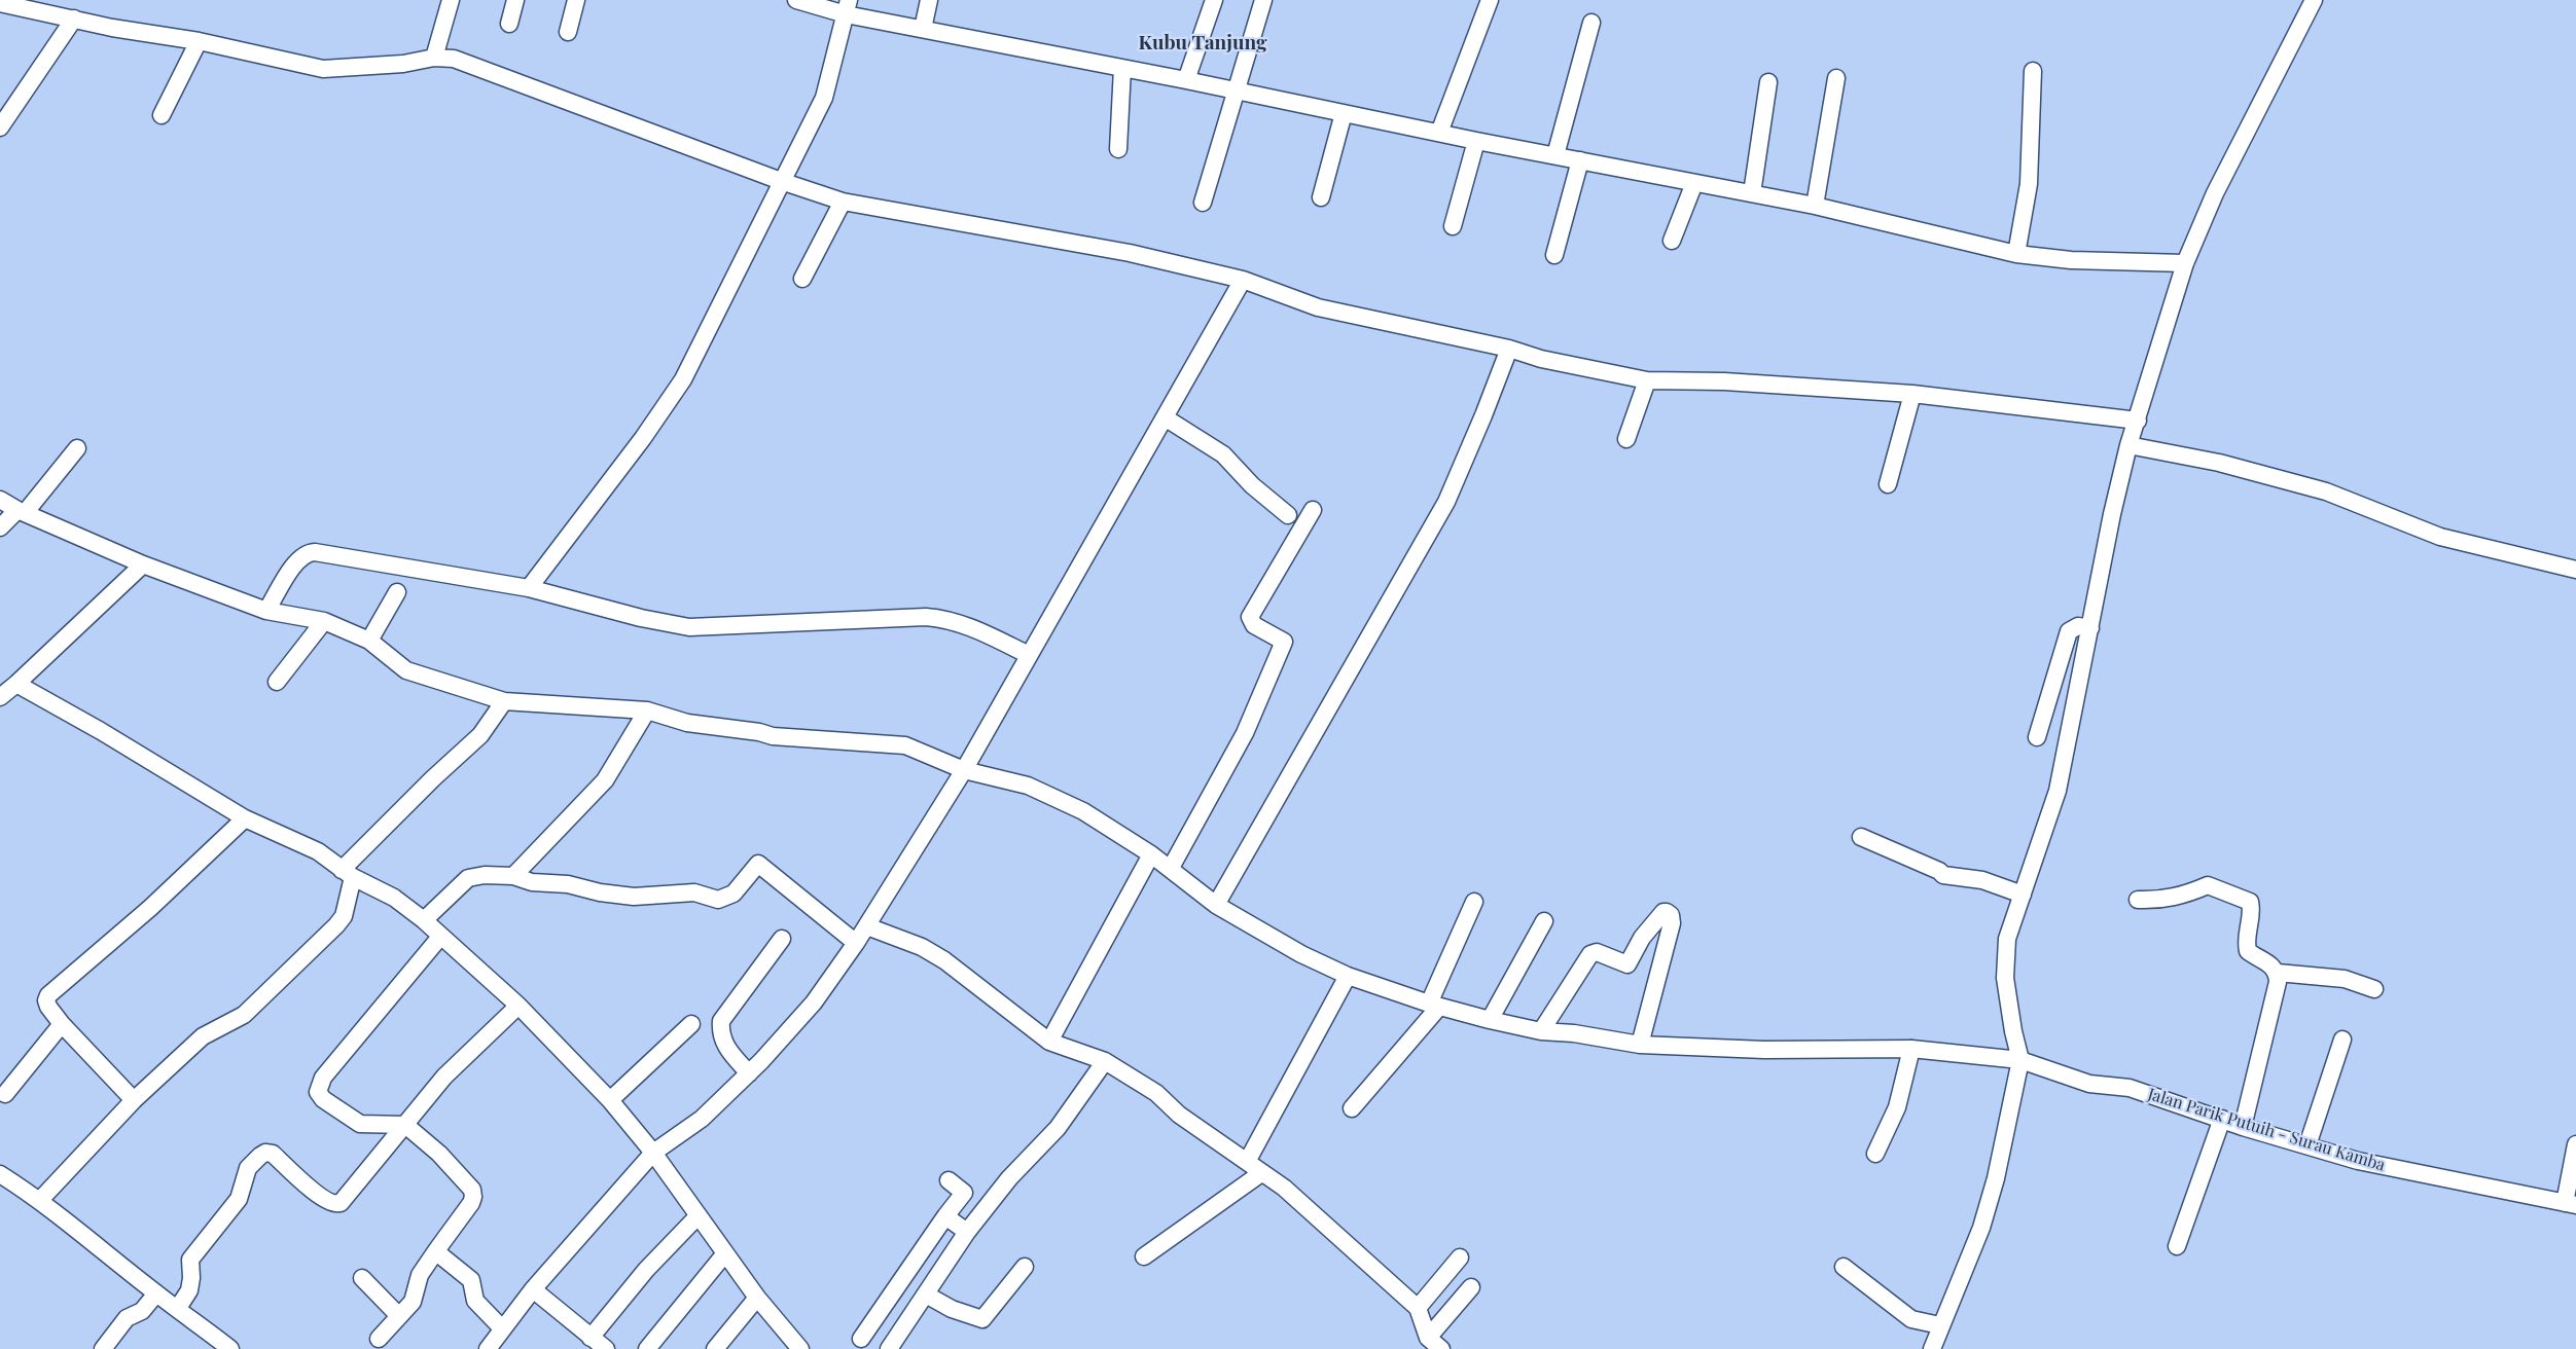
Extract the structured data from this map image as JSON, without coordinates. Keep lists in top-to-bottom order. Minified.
{"streets":{"street":["Jalan Parik Putuih - Surau Kamba"]},"districts":["Kubu Tanjung"]}
